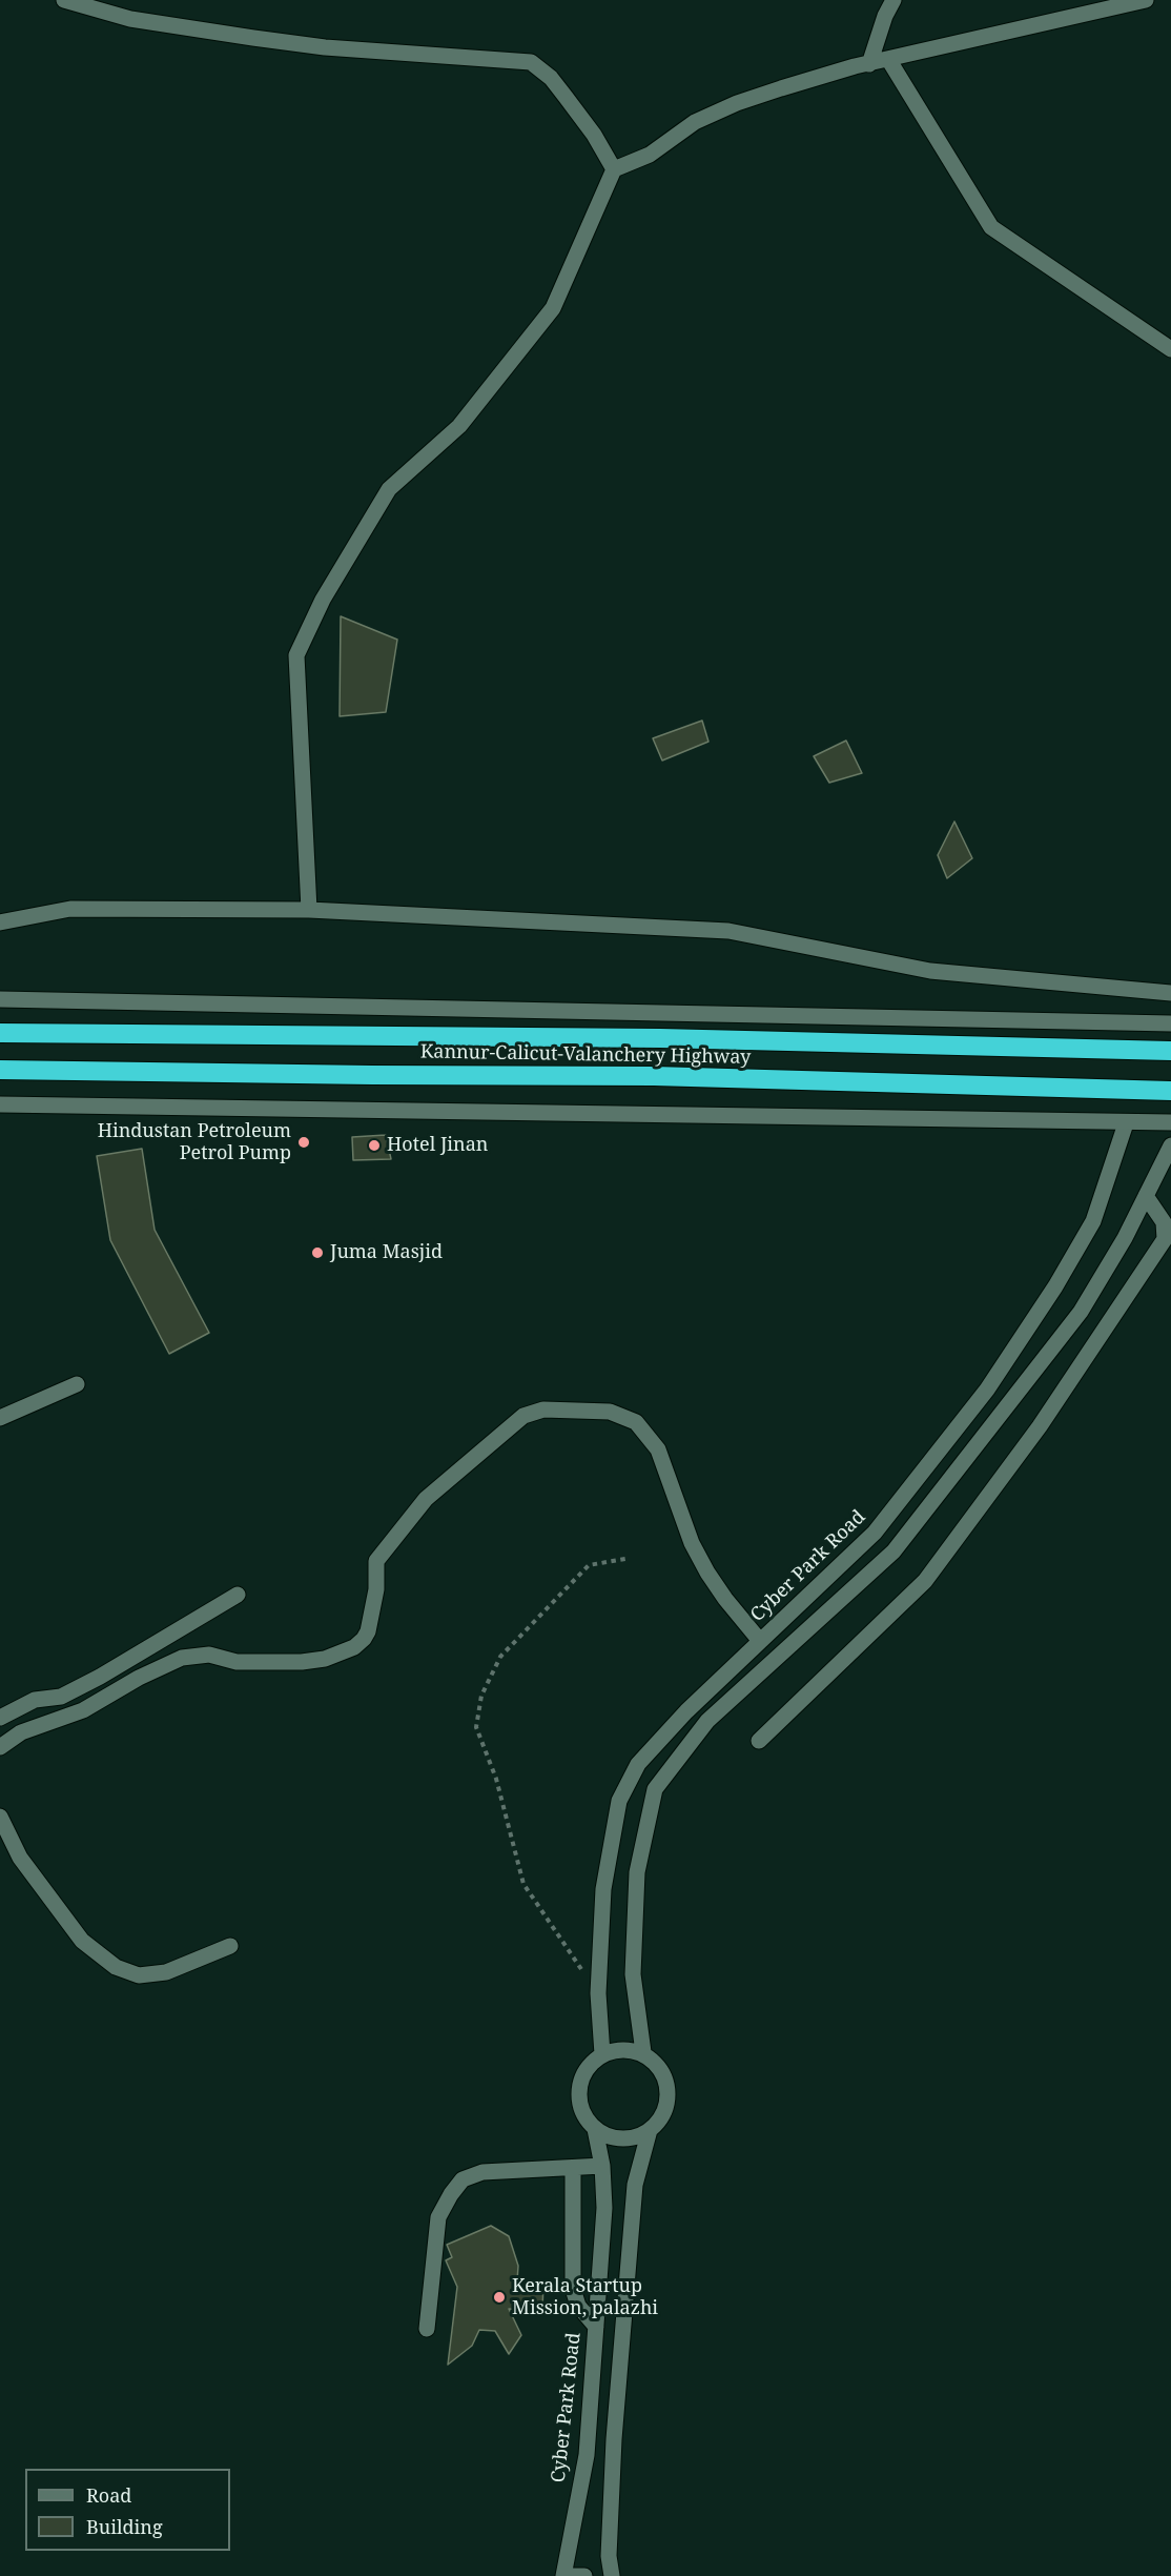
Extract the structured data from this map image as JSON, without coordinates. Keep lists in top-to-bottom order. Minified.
{"streets":{"highway":["Kannur-Calicut-Valanchery Highway"],"street":["Cyber Park Road"]},"places":["Hindustan Petroleum Petrol Pump","Hotel Jinan","Juma Masjid","Kerala Startup Mission, palazhi"],"legend":["Road","Building"]}
